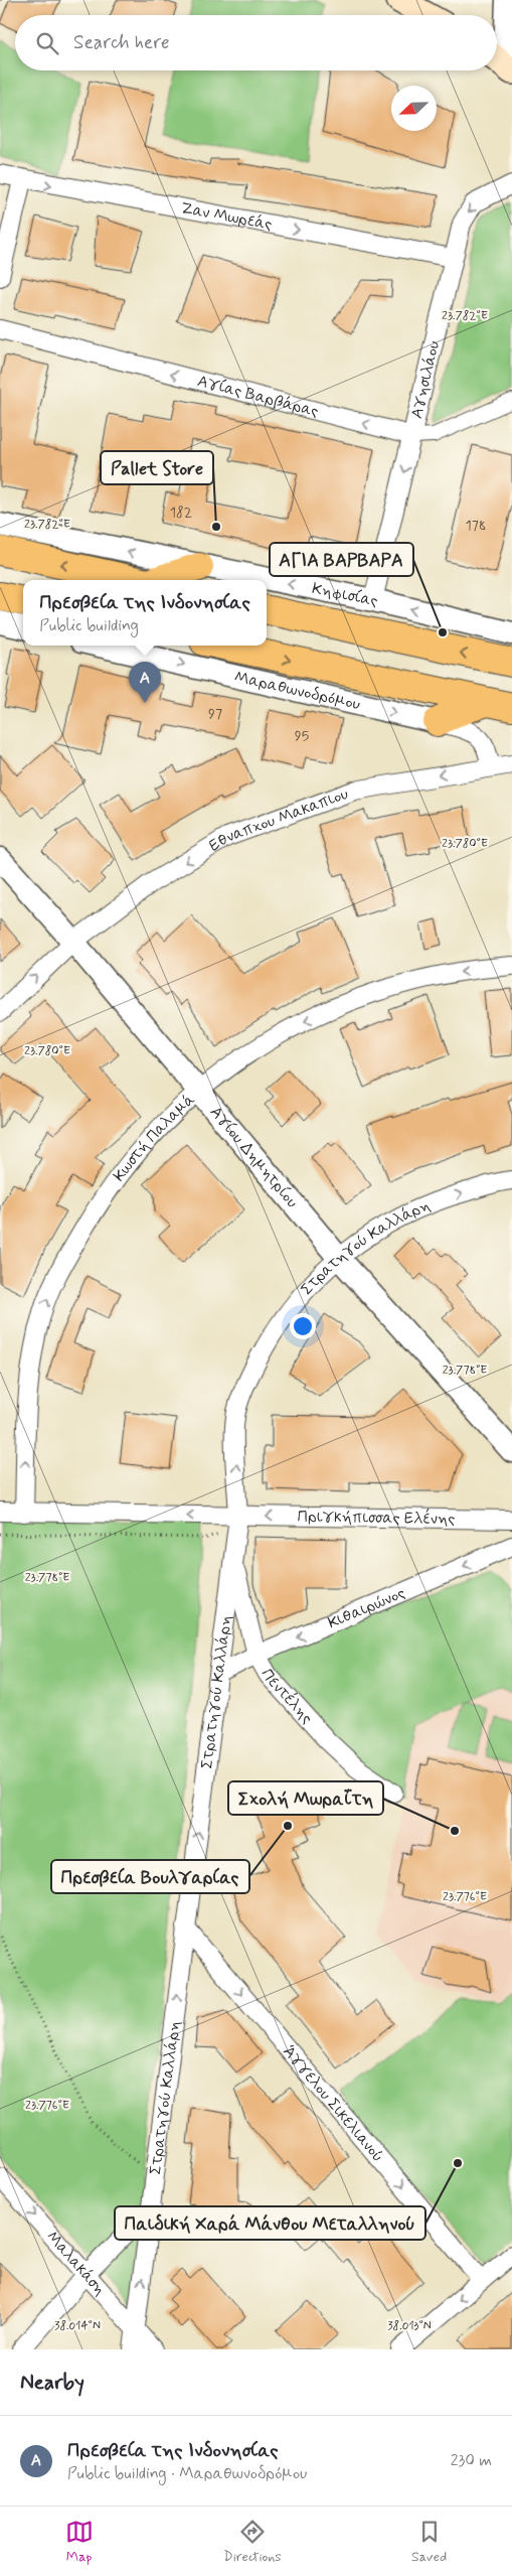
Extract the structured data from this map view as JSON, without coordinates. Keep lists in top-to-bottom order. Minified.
{"streets":{"main road":["Κηφισίας"],"street":["Ζαν Μωρεάς","Αγησιλάου","Αγίας Βαρβάρας","Μαραθωνοδρόμου","Εθναπχου Μακαπιου","Κωστή Παλαμά","Αγίου Δημητρίου","Στρατηγού Καλλάρη","Πριγκήπισσας Ελένης","Κιθαιρώνος","Πεντέλης","Άγγελου Σικελιανού","Μαλακάση"]},"crossings":[["Ζαν Μωρεάς","Αγησιλάου"],["Αγησιλάου","Αγίας Βαρβάρας"],["Αγησιλάου","Κηφισίας"],["Μαραθωνοδρόμου","Εθναπχου Μακαπιου"],["Εθναπχου Μακαπιου","Αγίου Δημητρίου"],["Κωστή Παλαμά","Αγίου Δημητρίου"],["Κωστή Παλαμά","Πριγκήπισσας Ελένης"],["Αγίου Δημητρίου","Στρατηγού Καλλάρη"],["Στρατηγού Καλλάρη","Πριγκήπισσας Ελένης"],["Στρατηγού Καλλάρη","Κιθαιρώνος"],["Στρατηγού Καλλάρη","Πεντέλης"],["Στρατηγού Καλλάρη","Άγγελου Σικελιανού"],["Στρατηγού Καλλάρη","Μαλακάση"],["Κιθαιρώνος","Πεντέλης"]],"one_way":["Ζαν Μωρεάς","Αγησιλάου","Αγίας Βαρβάρας","Κηφισίας","Μαραθωνοδρόμου","Στρατηγού Καλλάρη","Πριγκήπισσας Ελένης","Κιθαιρώνος","Άγγελου Σικελιανού","Μαλακάση"],"places":["Pallet Store","ΑΓΙΑ ΒΑΡΒΑΡΑ","Πρεσβεία Βουλγαρίας","Σχολή Μωραΐτη","Παιδική Χαρά Μάνθου Μεταλληνού"],"house_numbers":["182","178","97","95"],"north":"bottom left","page":{"search":"Search here","popup":["Πρεσβεία της Ινδονησίας","Public building"],"pins":"A","heading":"Nearby","list":[{"mark":"A","name":"Πρεσβεία της Ινδονησίας","note":"Public building · Μαραθωνοδρόμου","value":"230 m"}],"nav":["Map","Directions","Saved"]},"coordinates":["23.782°E","23.780°E","23.778°E","23.776°E","38.014°N","38.013°N"]}
